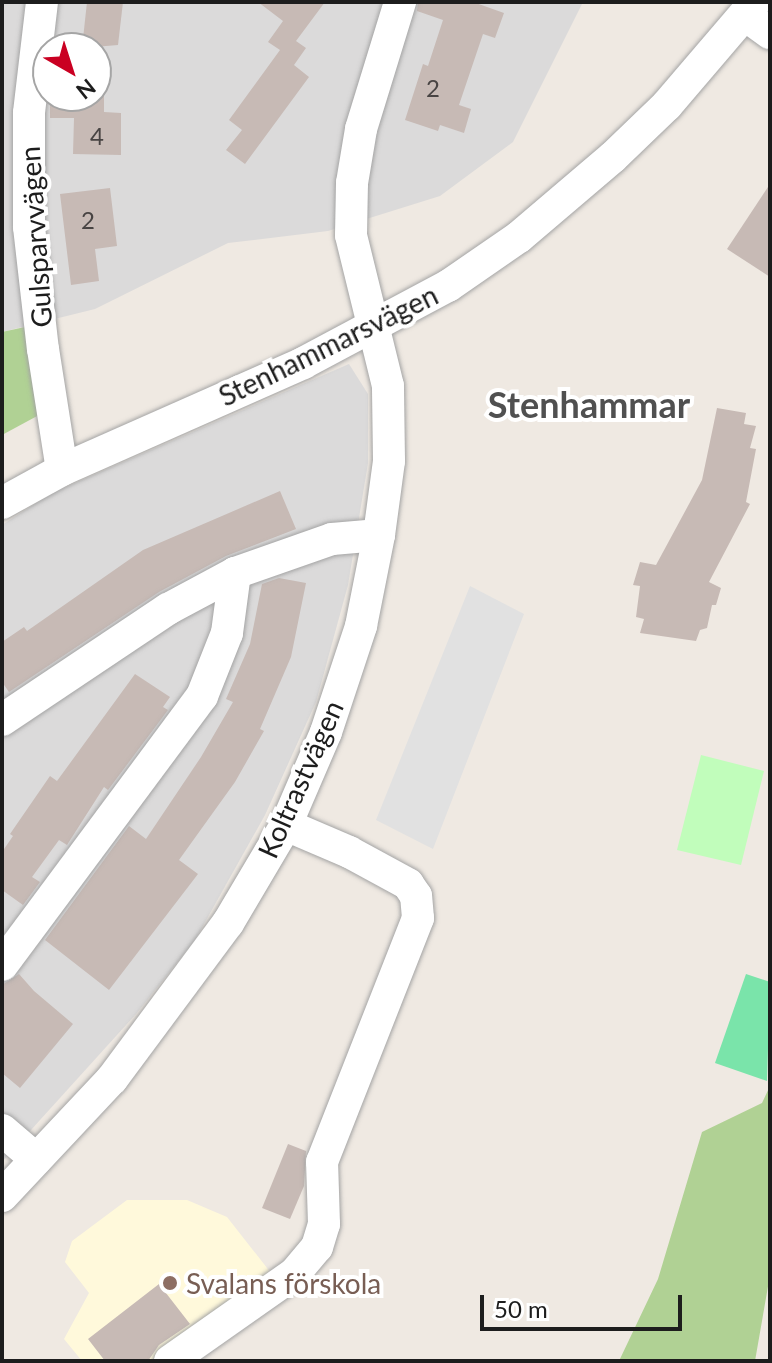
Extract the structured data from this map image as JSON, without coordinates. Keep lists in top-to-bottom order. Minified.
{"streets":{"street":["Gulsparvvägen","Stenhammarsvägen","Koltrastvägen"]},"crossings":[["Gulsparvvägen","Stenhammarsvägen"],["Stenhammarsvägen","Koltrastvägen"]],"districts":["Stenhammar"],"places":["Svalans förskola"],"house_numbers":["2","4","2"],"scale_bar":"50 m","north":"bottom right"}
